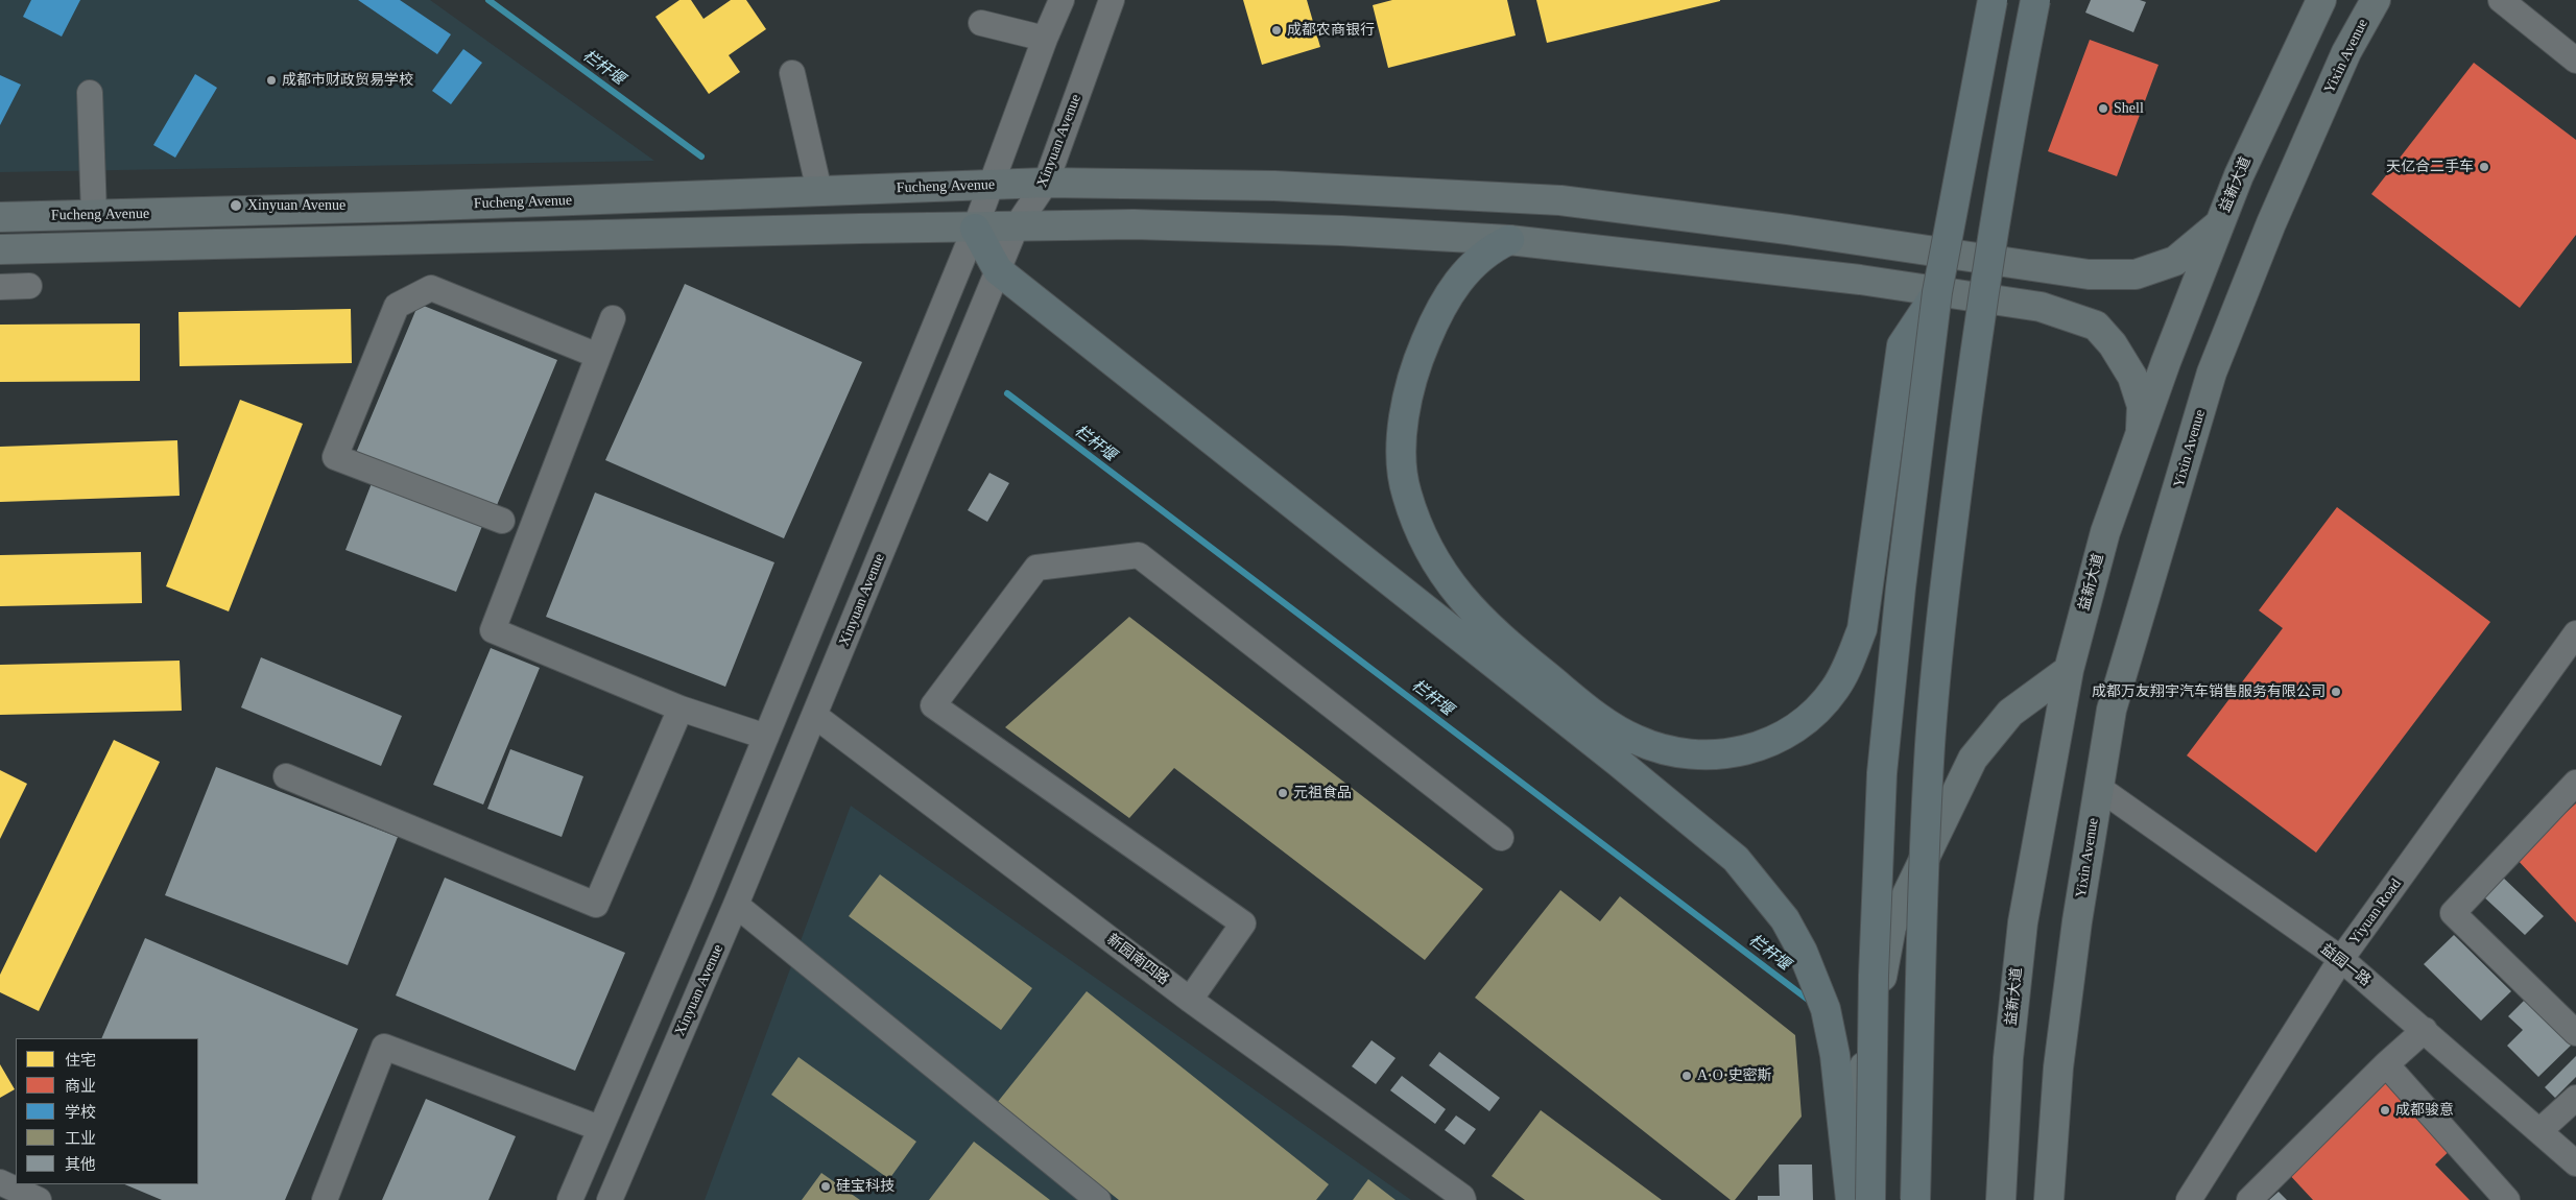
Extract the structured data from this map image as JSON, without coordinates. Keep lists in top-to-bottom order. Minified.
{"streets":{"main road":["Yixin Avenue","益新大道","Fucheng Avenue"],"street":["Xinyuan Avenue","Yiyuan Road","新园南四路","益园一路"]},"crossings":[["Yixin Avenue","益园一路"],["Xinyuan Avenue","Fucheng Avenue"],["Xinyuan Avenue","新园南四路"],["益新大道","Fucheng Avenue"],["Yiyuan Road","益园一路"]],"water":["栏杆堰"],"places":["成都农商银行","成都市财政贸易学校","Shell","天亿合二手车","Xinyuan Avenue","成都万友翔宇汽车销售服务有限公司","元祖食品","A·O·史密斯","成都骏意","硅宝科技"],"legend":["住宅","商业","学校","工业","其他"]}
